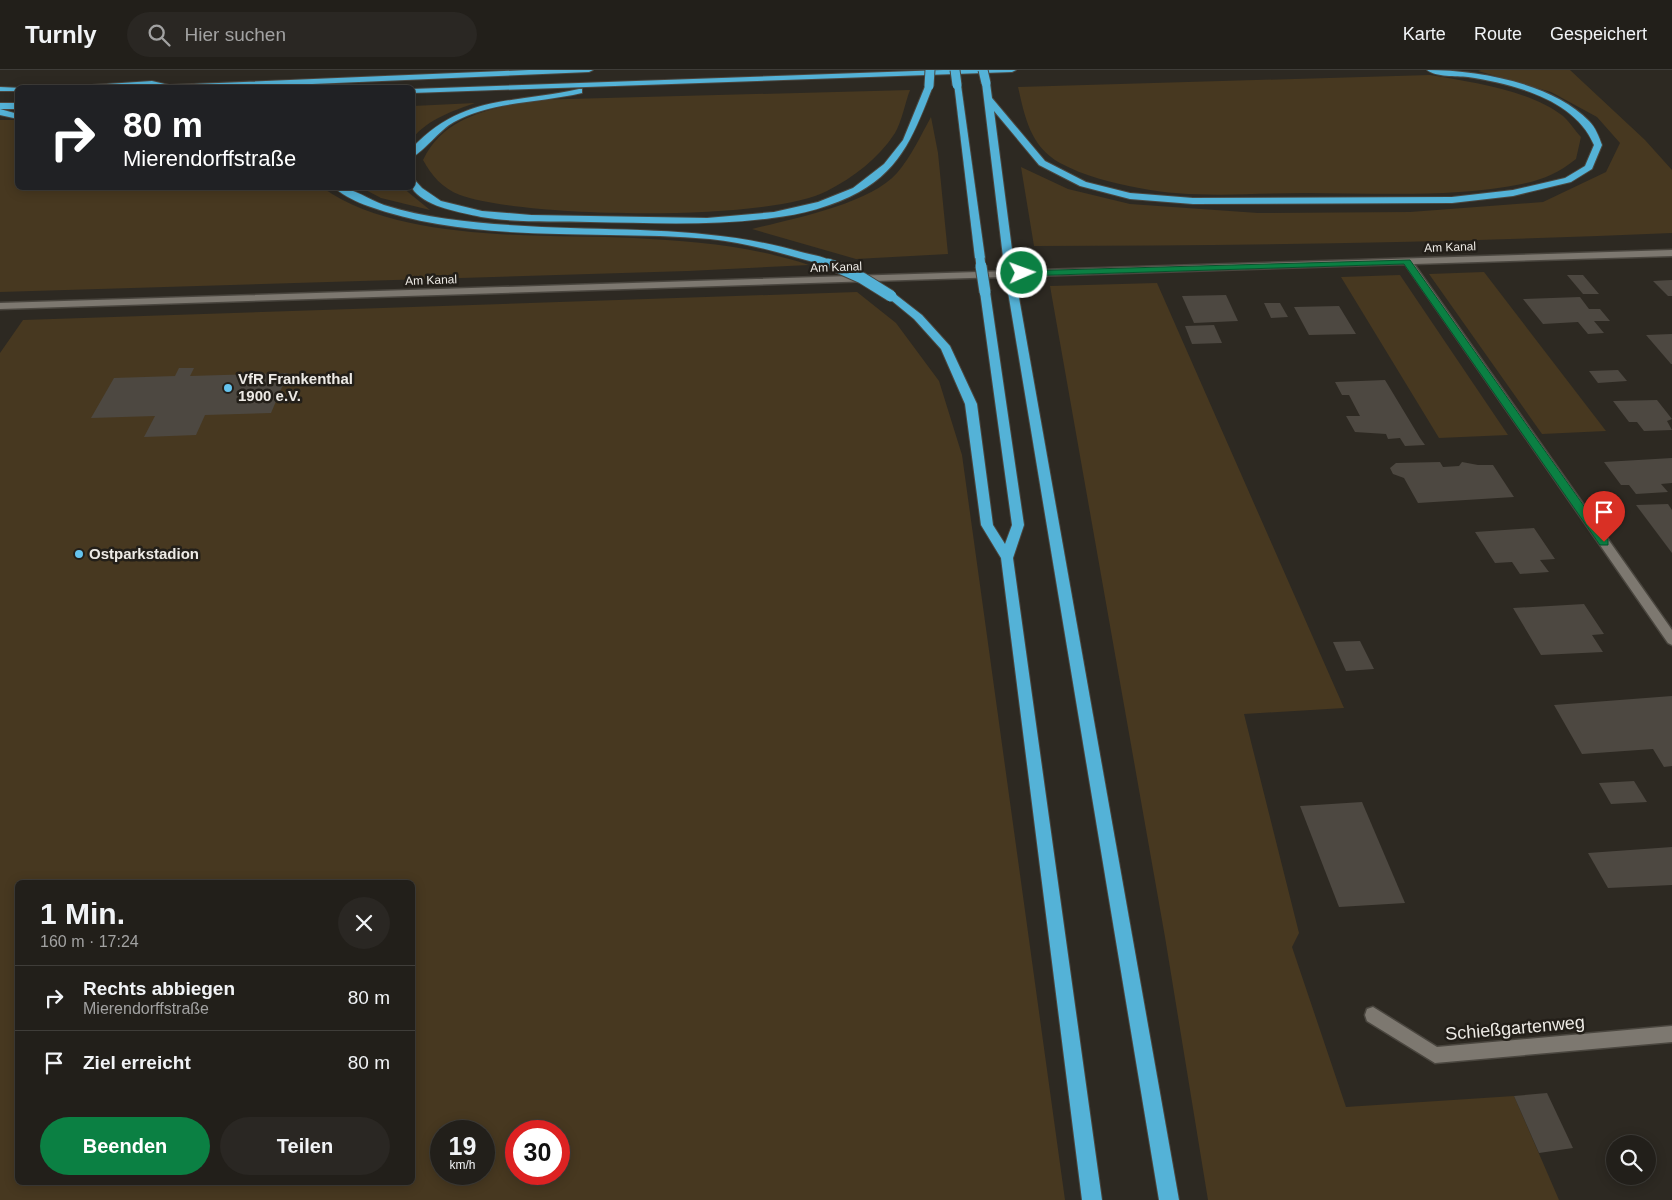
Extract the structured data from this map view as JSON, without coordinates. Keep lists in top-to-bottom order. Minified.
{"streets":{"street":["Am Kanal","Schießgartenweg"]},"places":["VfR Frankenthal 1900 e.V.","Ostparkstadion"],"page":{"header":"Turnly","search":"Hier suchen","nav":["Karte","Route","Gespeichert"],"turn":["80 m","Mierendorffstraße"],"heading":["1 Min.","160 m · 17:24"],"list":[{"name":"Rechts abbiegen","note":"Mierendorffstraße","value":"80 m"},{"name":"Ziel erreicht","value":"80 m"}],"buttons":["Beenden","Teilen"],"speed":"19 km/h","limit":"30"}}
